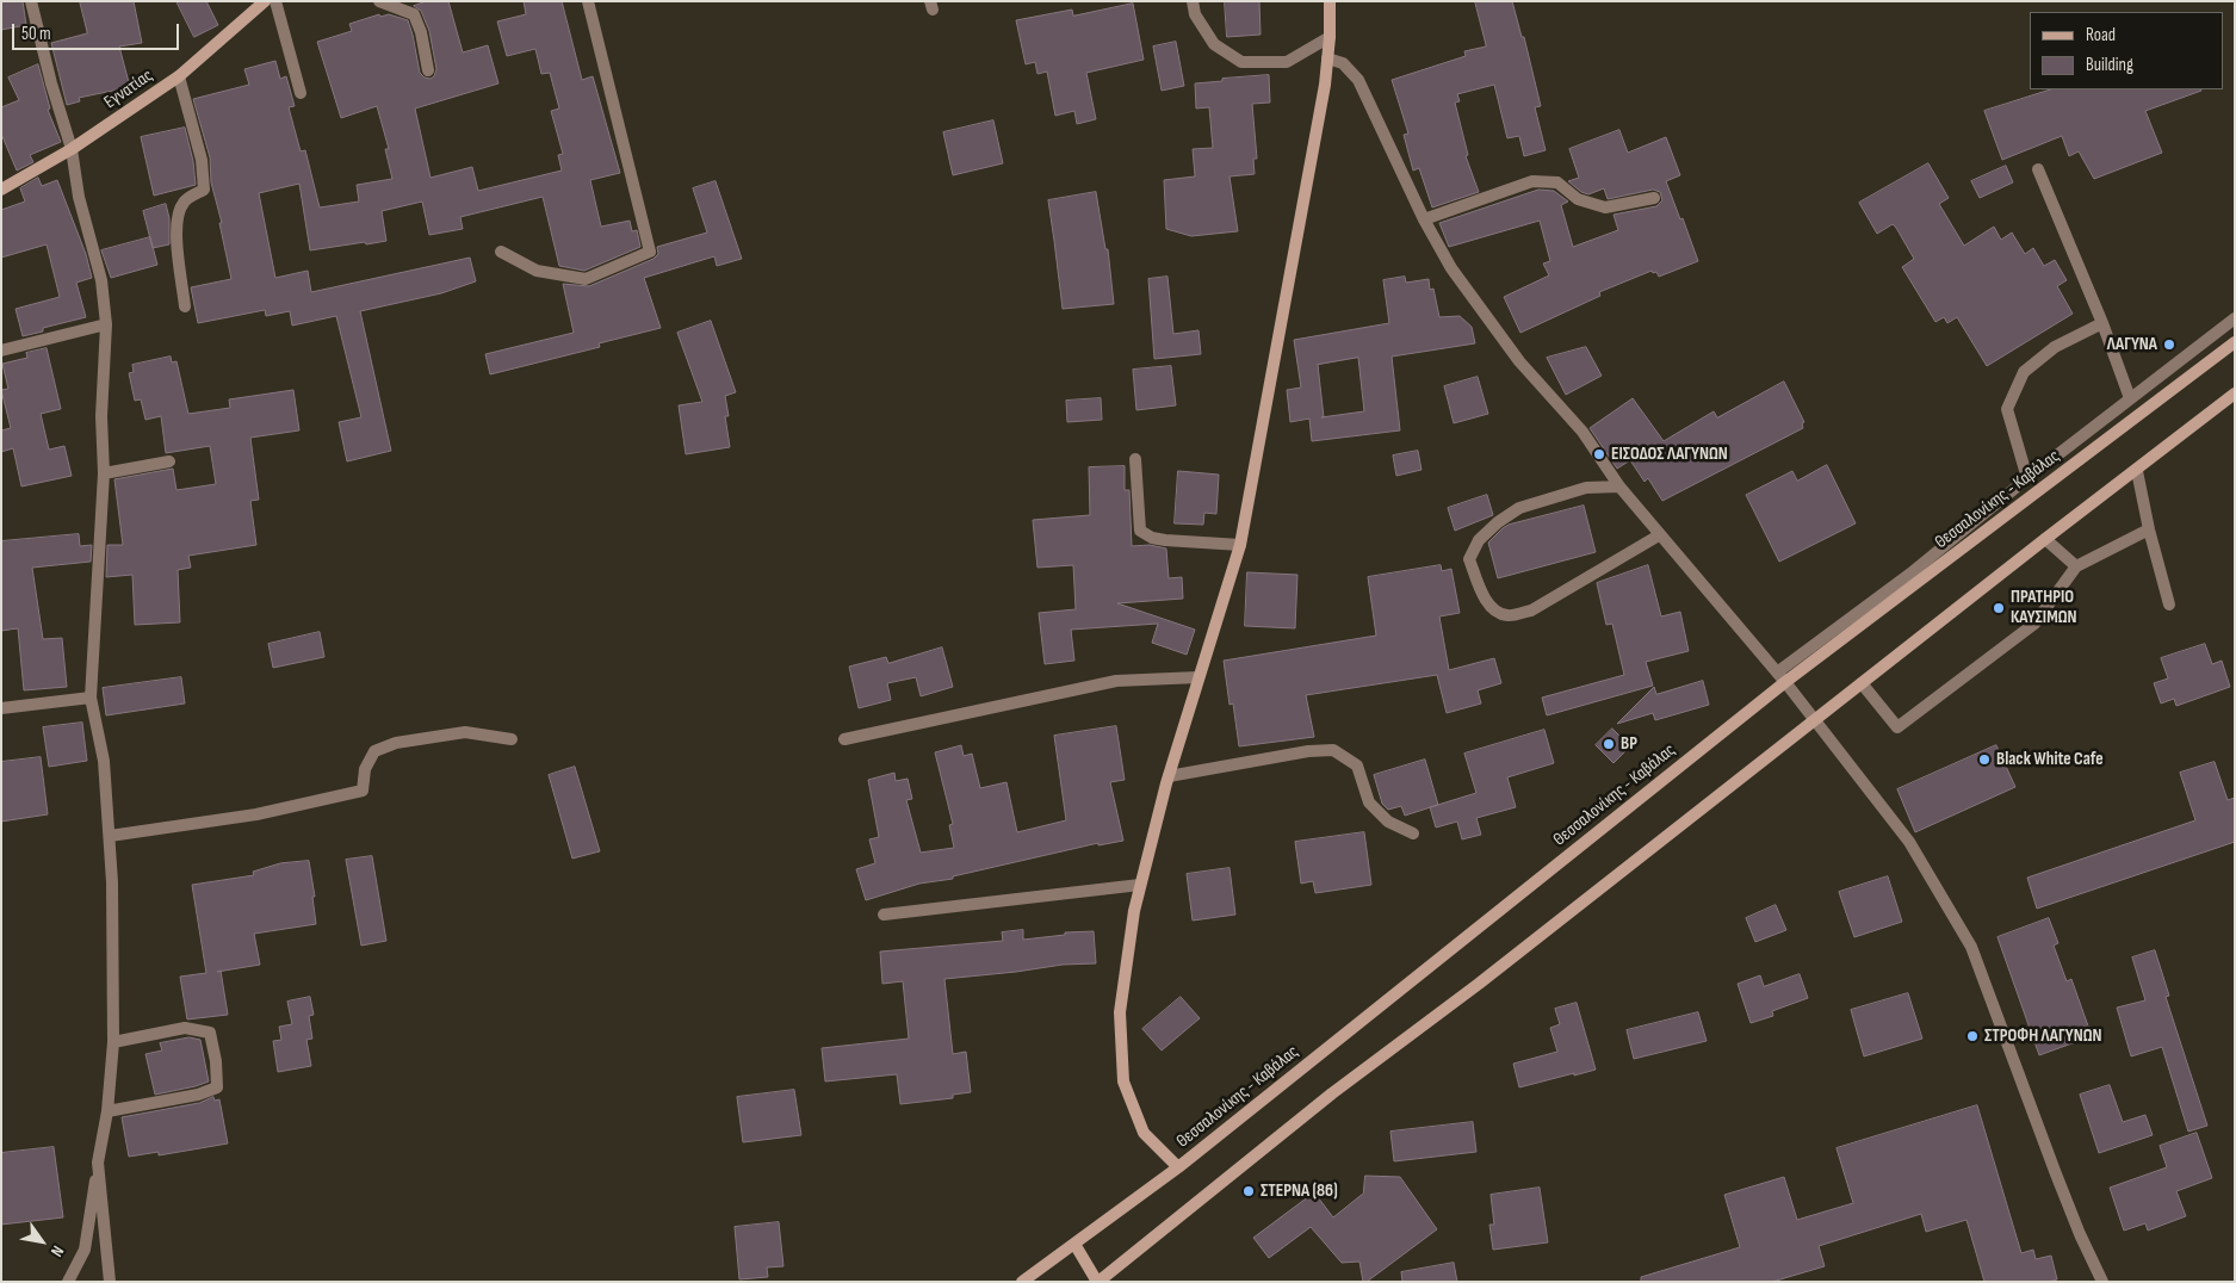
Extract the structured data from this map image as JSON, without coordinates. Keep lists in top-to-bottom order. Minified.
{"streets":{"main road":["Εγνατίας","Θεσσαλονίκης - Καβάλας"]},"places":["ΛΑΓΥΝΑ","ΕΙΣΟΔΟΣ ΛΑΓΥΝΩΝ","ΠΡΑΤΗΡΙΟ ΚΑΥΣΙΜΩΝ","BP","Black White Cafe","ΣΤΡΟΦΗ ΛΑΓΥΝΩΝ","ΣΤΕΡΝΑ (86)"],"legend":["Road","Building"],"scale_bar":"50 m","north":"bottom right"}
